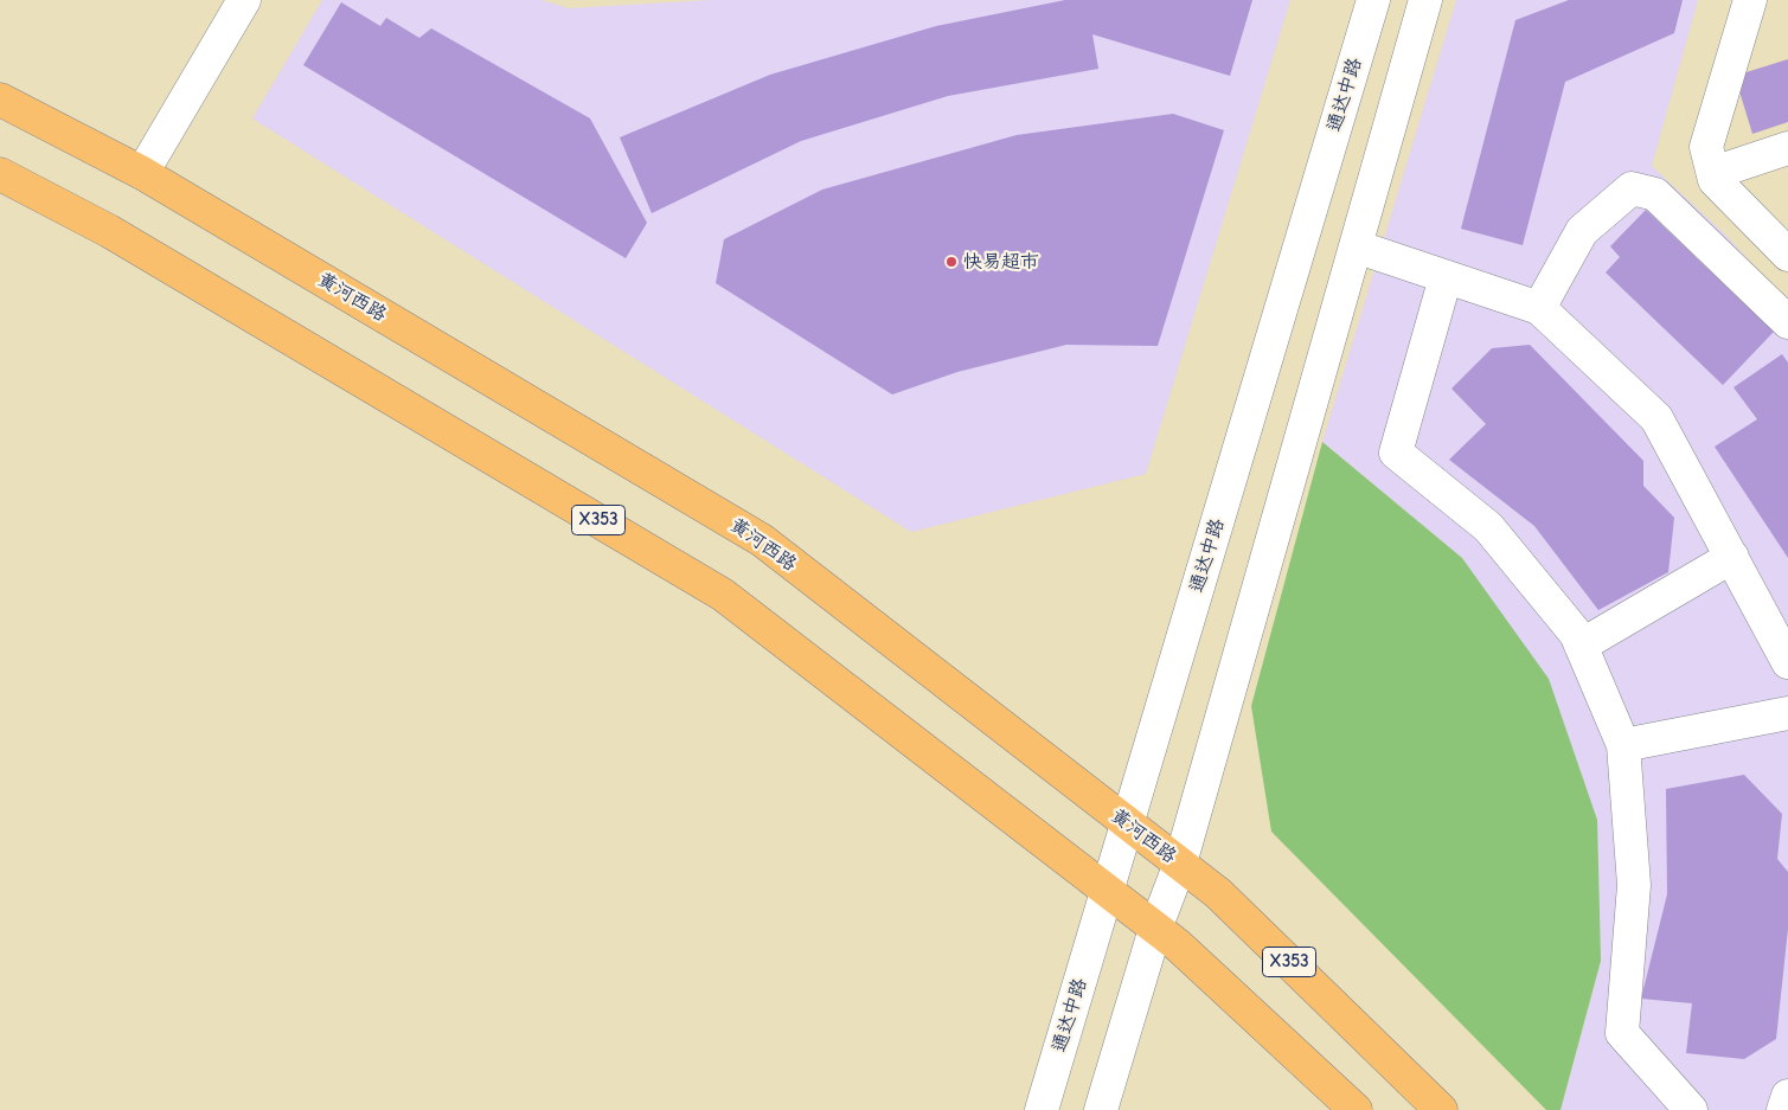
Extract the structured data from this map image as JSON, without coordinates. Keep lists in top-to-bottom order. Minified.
{"streets":{"main road":["黄河西路","X353"],"street":["通达中路"]},"crossings":[["通达中路","黄河西路"],["通达中路","X353"]],"places":["快易超市"]}
